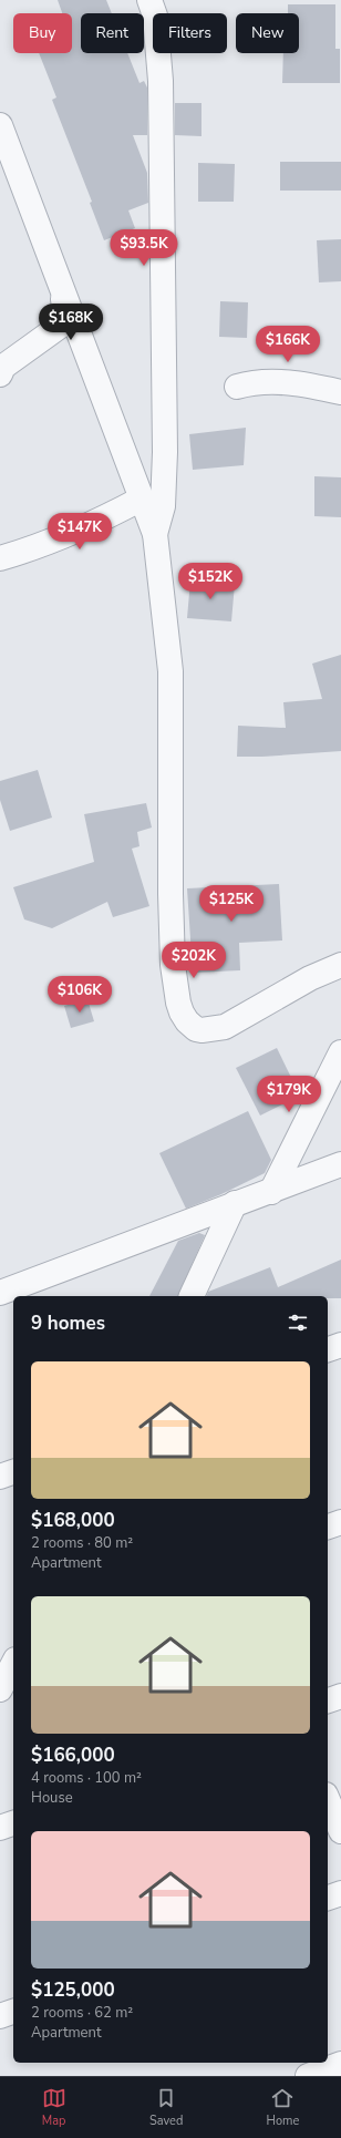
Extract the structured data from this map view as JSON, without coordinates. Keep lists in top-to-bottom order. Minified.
{"page":{"chip":["Buy","Rent","Filters","New"],"price":["$93.5K","$168K","$166K","$147K","$152K","$125K","$202K","$106K","$179K"],"heading":"9 homes","list":[{"name":"$168,000","note":"2 rooms · 80 m² · Apartment"},{"name":"$166,000","note":"4 rooms · 100 m² · House"},{"name":"$125,000","note":"2 rooms · 62 m² · Apartment"}],"tabs":["Map","Saved","Home"]}}
